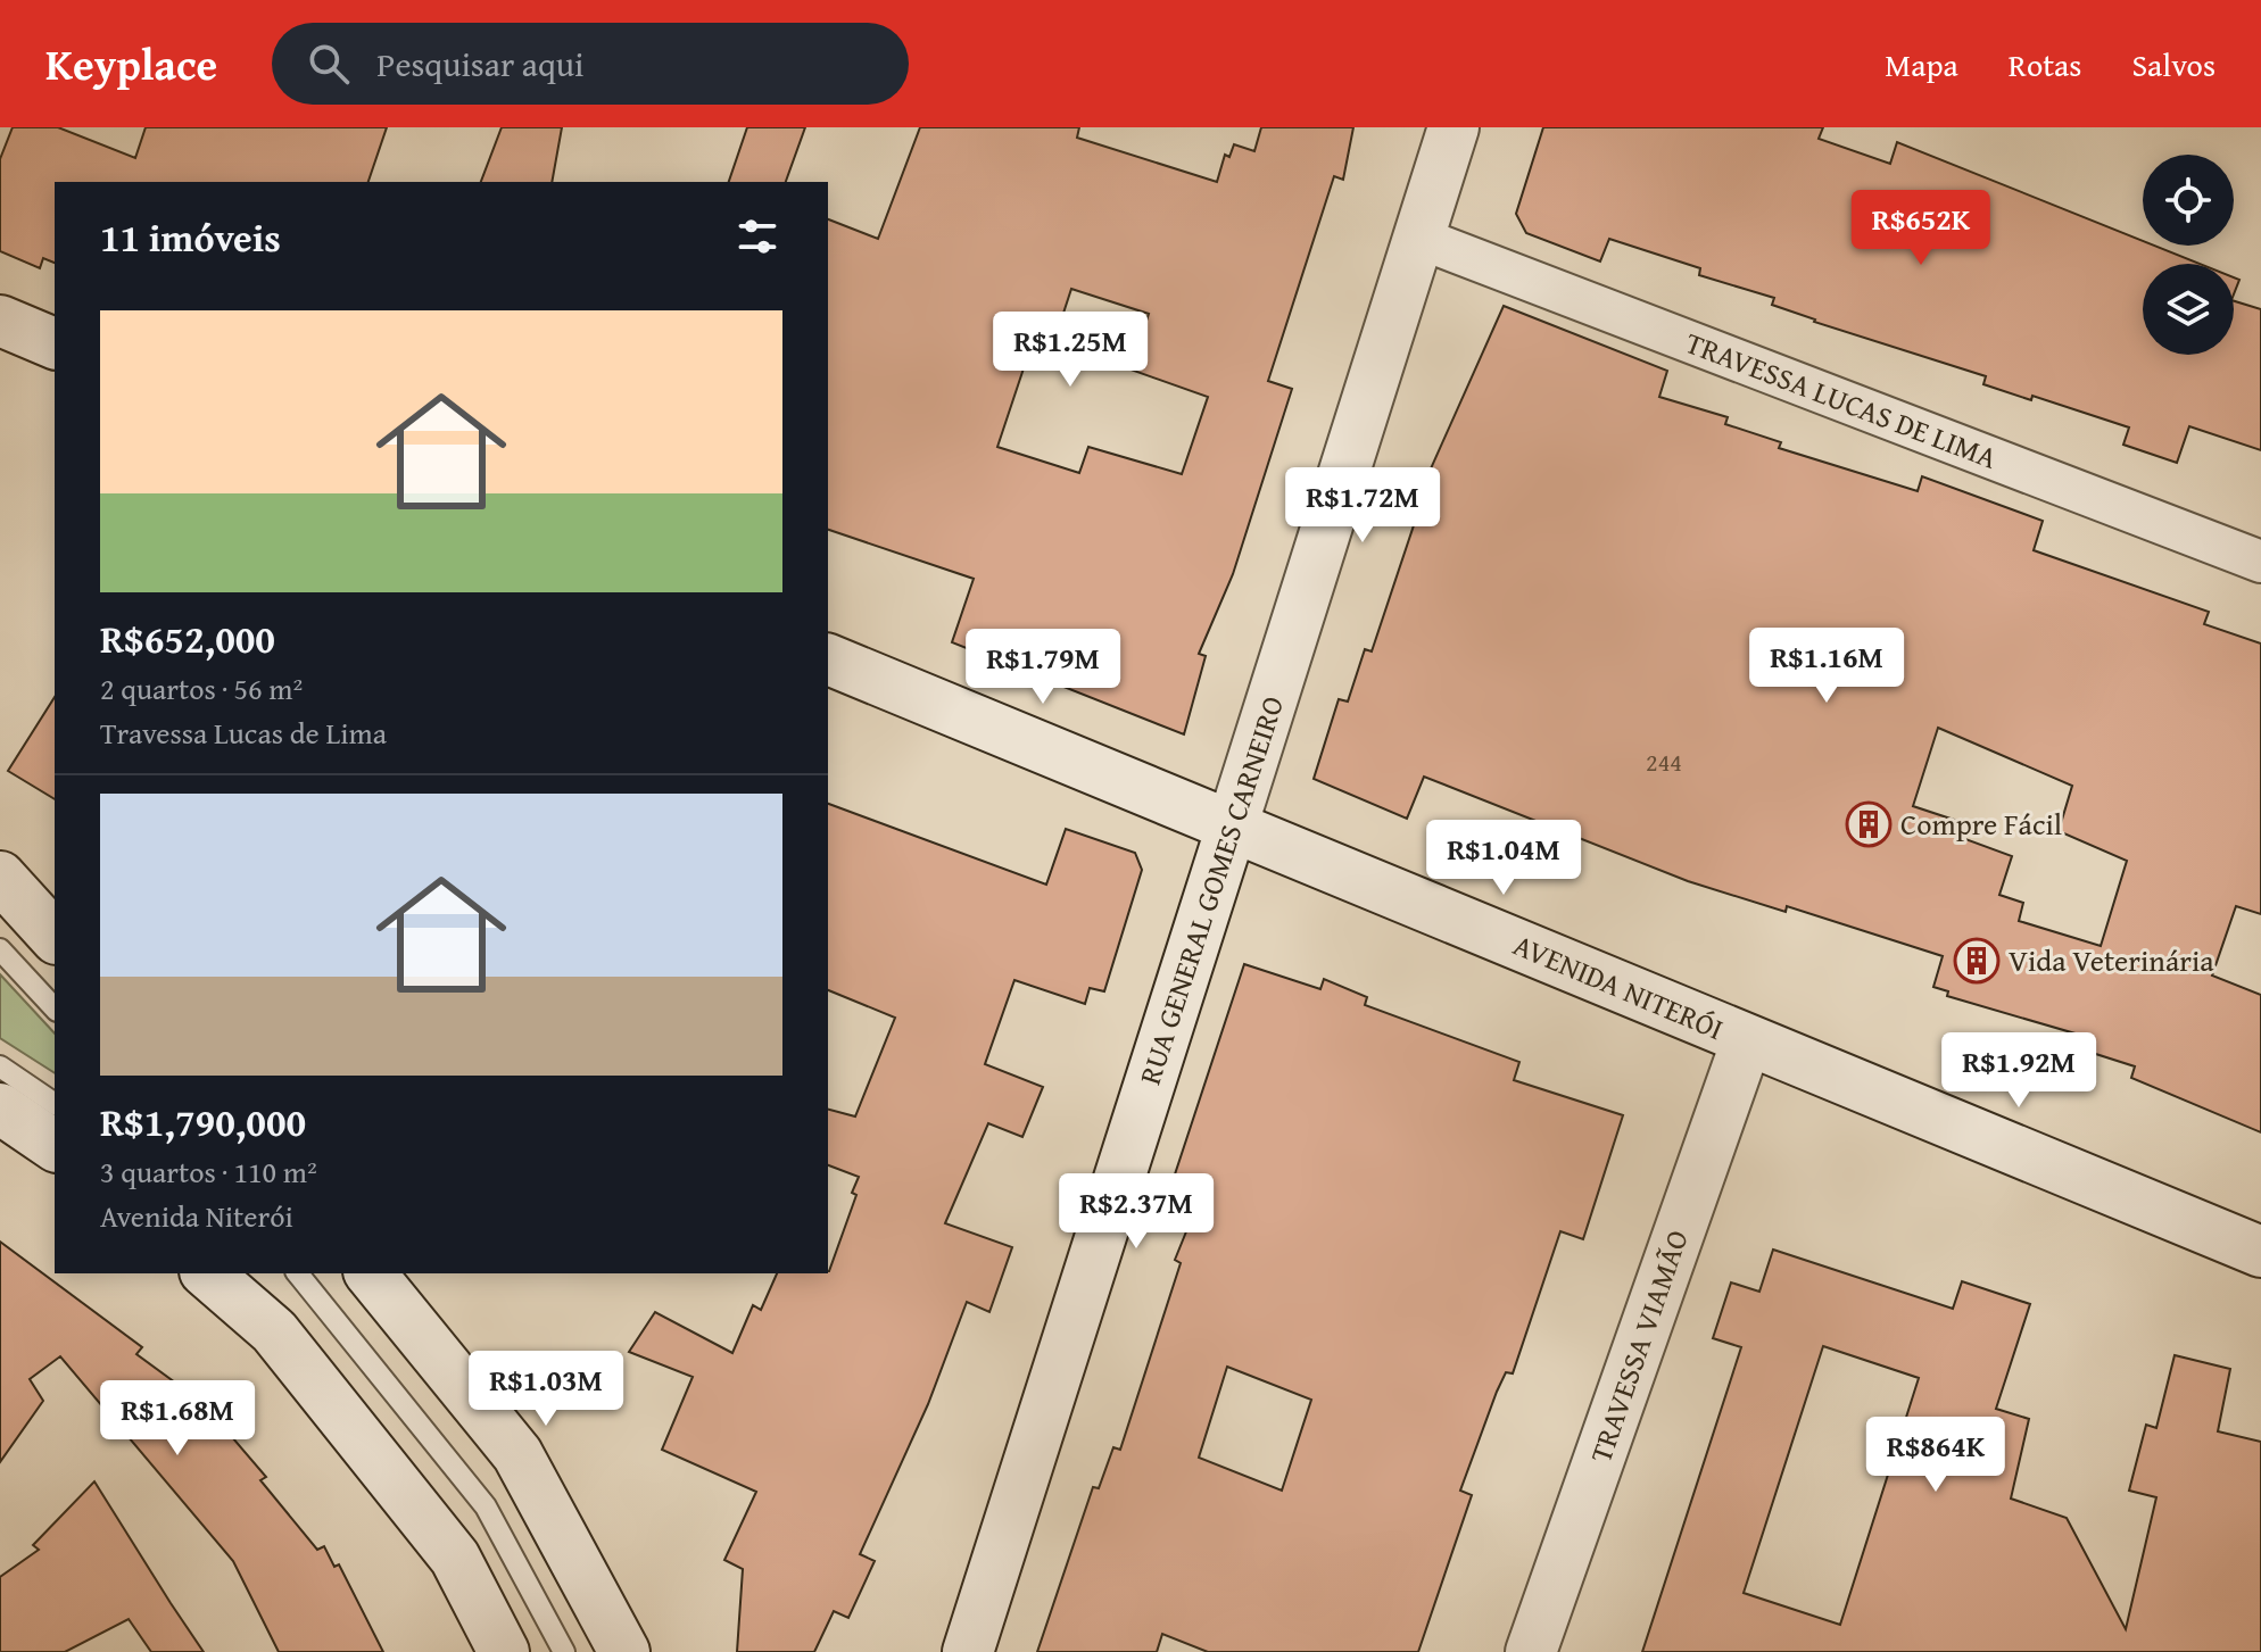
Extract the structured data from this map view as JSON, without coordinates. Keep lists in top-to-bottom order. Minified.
{"streets":{"main road":["RUA GENERAL GOMES CARNEIRO","AVENIDA NITERÓI","TRAVESSA VIAMÃO"],"street":["TRAVESSA LUCAS DE LIMA"]},"crossings":[["TRAVESSA LUCAS DE LIMA","RUA GENERAL GOMES CARNEIRO"],["RUA GENERAL GOMES CARNEIRO","AVENIDA NITERÓI"],["AVENIDA NITERÓI","TRAVESSA VIAMÃO"]],"places":{"building":["Compre Fácil","Vida Veterinária"]},"house_numbers":["244"],"page":{"header":"Keyplace","search":"Pesquisar aqui","nav":["Mapa","Rotas","Salvos"],"heading":"11 imóveis","price":["R$652K","R$1.25M","R$1.72M","R$1.16M","R$1.79M","R$1.04M","R$1.92M","R$2.37M","R$1.03M","R$1.68M","R$864K"],"list":[{"name":"R$652,000","note":"2 quartos · 56 m² · Travessa Lucas de Lima"},{"name":"R$1,790,000","note":"3 quartos · 110 m² · Avenida Niterói"}]}}
